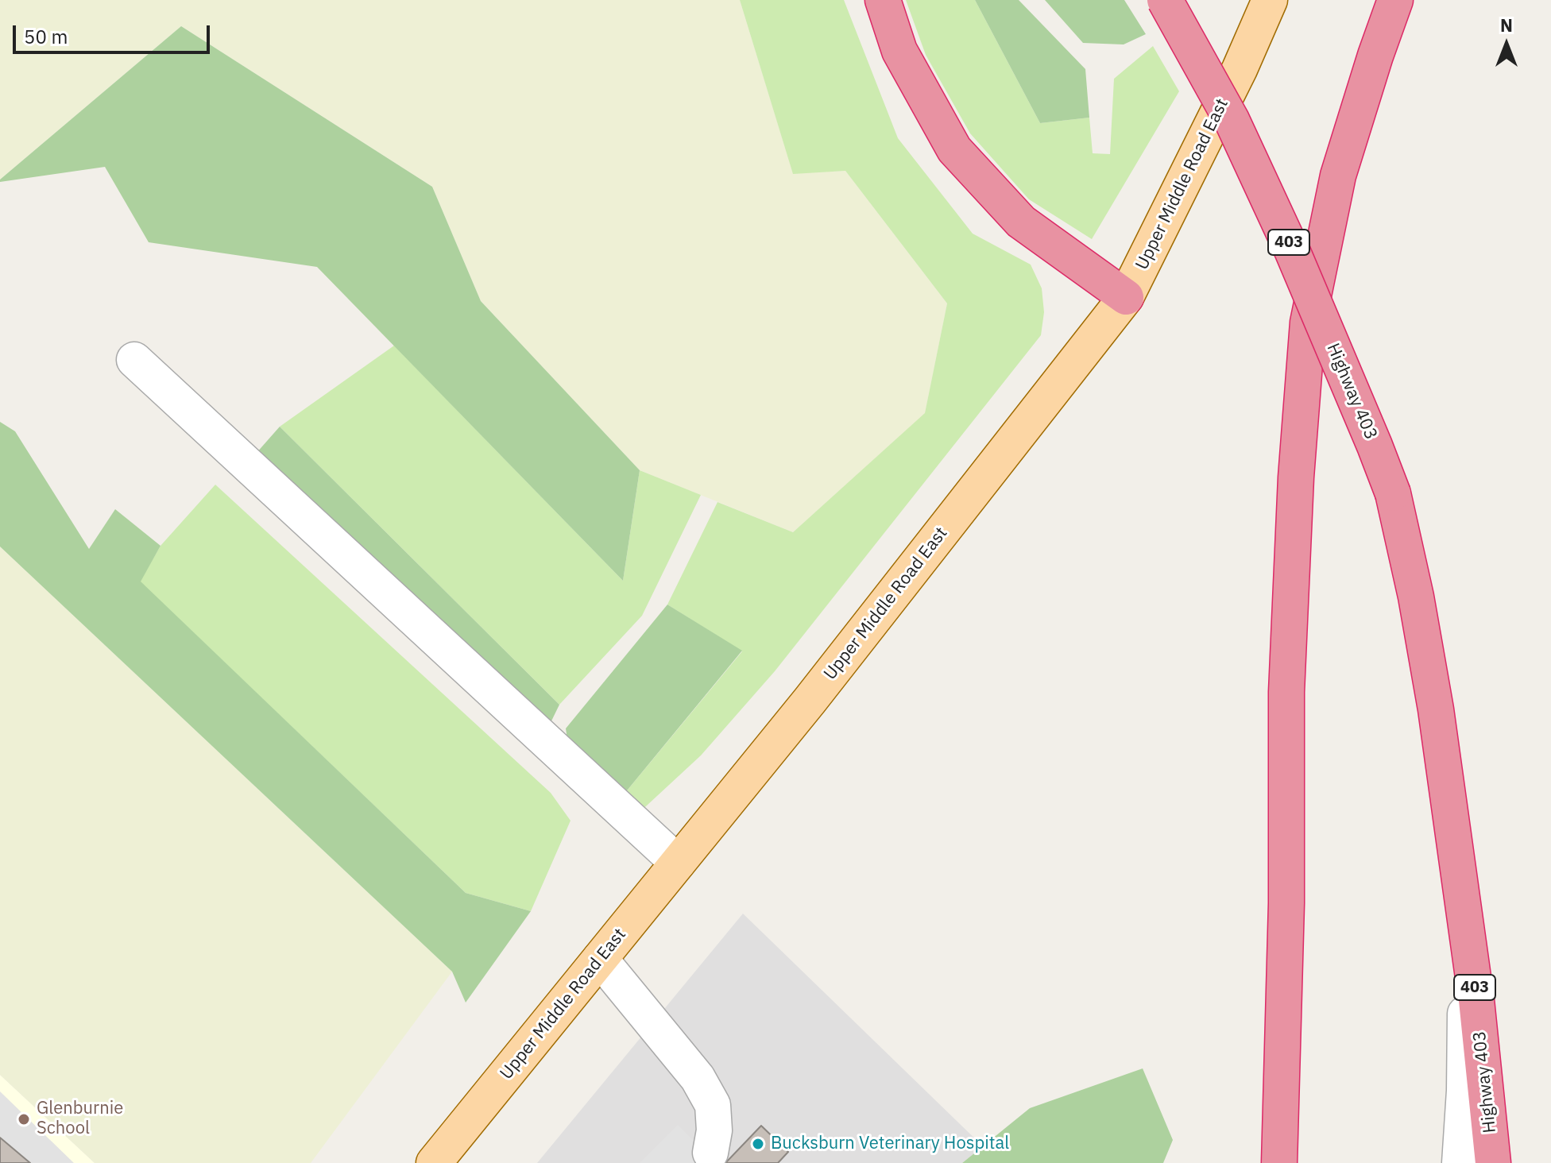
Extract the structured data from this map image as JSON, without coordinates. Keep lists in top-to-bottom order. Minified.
{"streets":{"highway":["403","Highway 403"],"main road":["Upper Middle Road East"]},"places":["Glenburnie School","Bucksburn Veterinary Hospital"],"scale_bar":"50 m","north":"top"}
